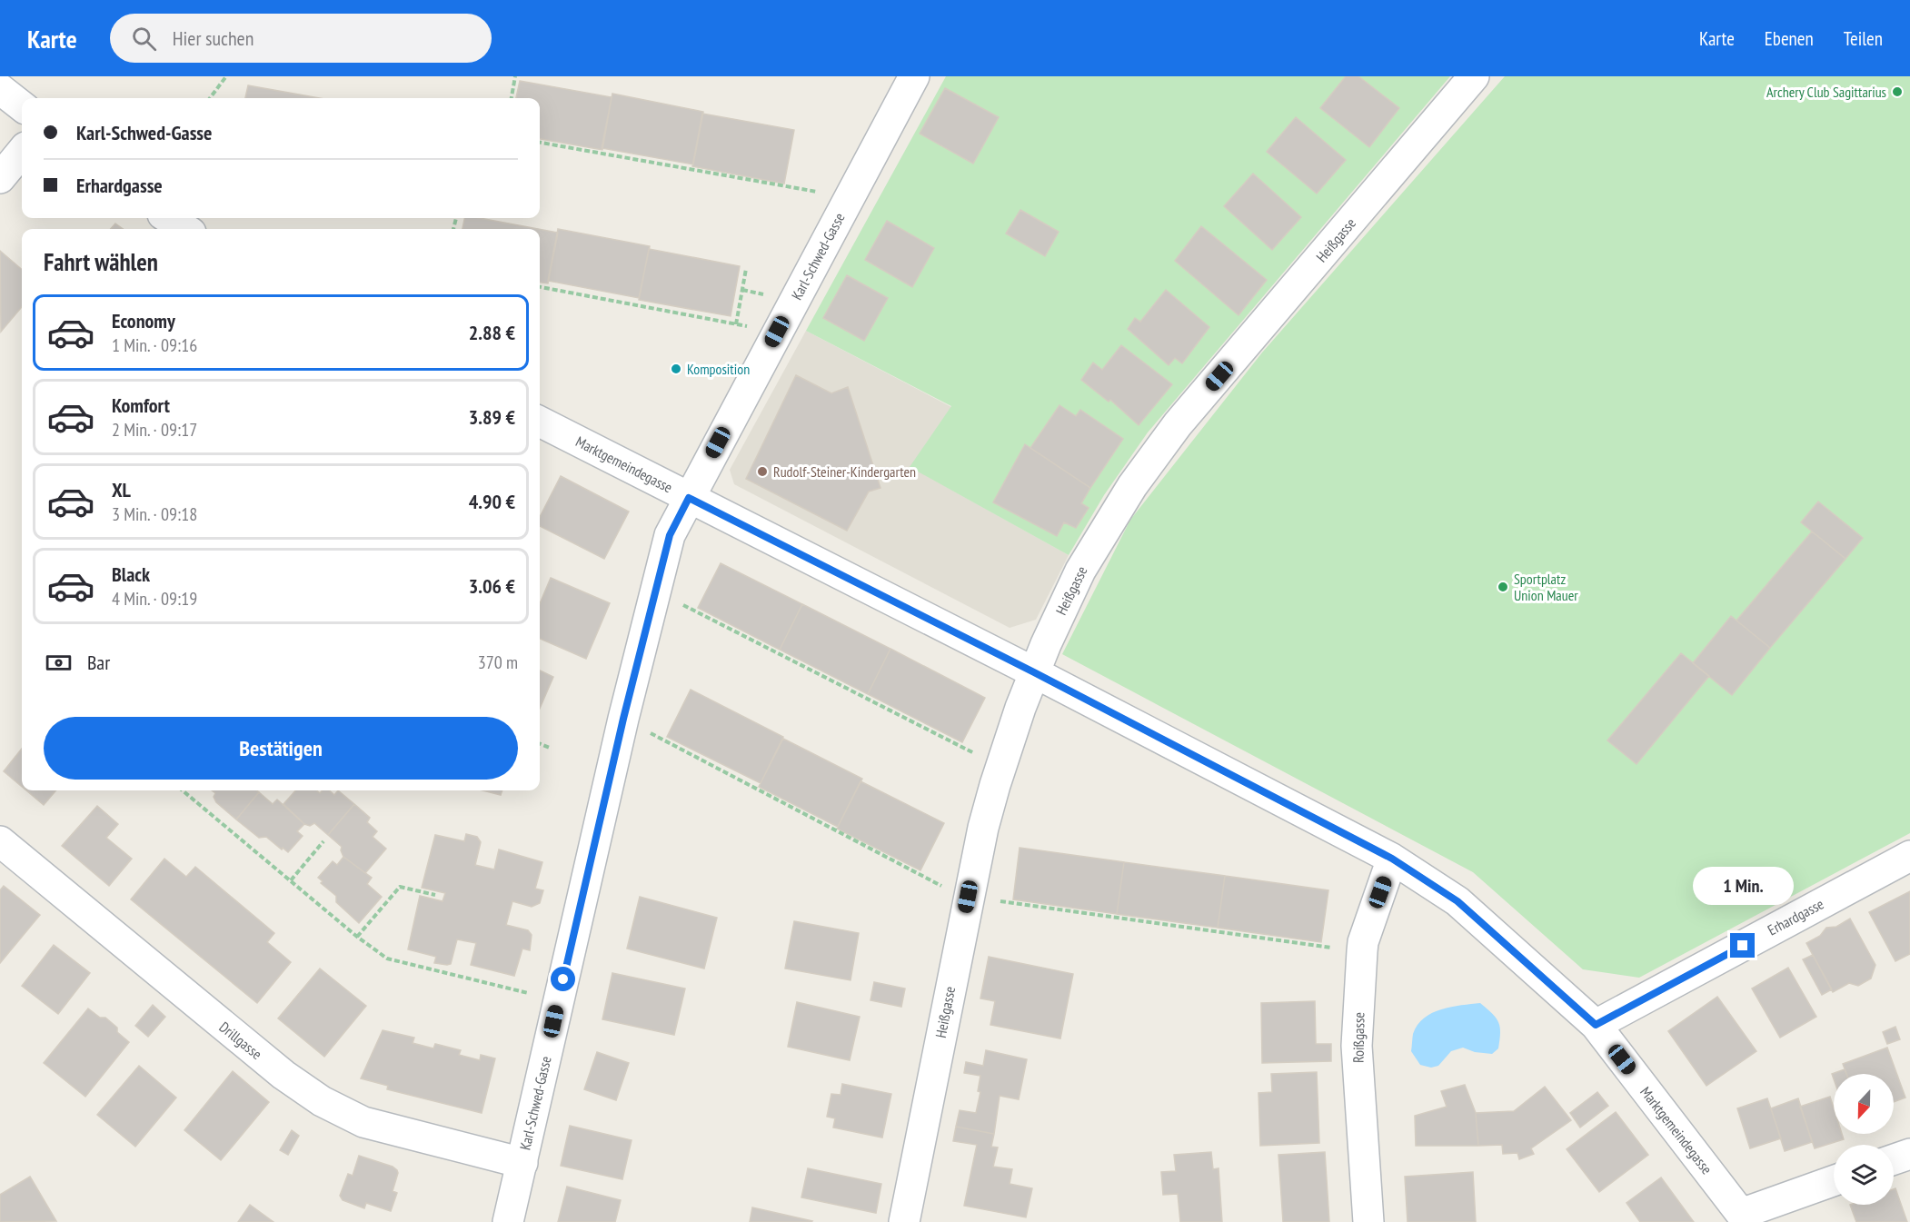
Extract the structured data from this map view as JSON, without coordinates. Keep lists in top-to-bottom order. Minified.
{"streets":{"street":["Heißgasse","Karl-Schwed-Gasse","Marktgemeindegasse","Erhardgasse","Roißgasse","Drillgasse"]},"crossings":[["Heißgasse","Marktgemeindegasse"],["Karl-Schwed-Gasse","Marktgemeindegasse"],["Karl-Schwed-Gasse","Drillgasse"],["Marktgemeindegasse","Erhardgasse"],["Marktgemeindegasse","Roißgasse"]],"places":["Archery Club Sagittarius","Komposition","Rudolf-Steiner-Kindergarten","Sportplatz Union Mauer"],"north":"bottom","page":{"header":"Karte","search":"Hier suchen","nav":["Karte","Ebenen","Teilen"],"banner":["Karl-Schwed-Gasse","Erhardgasse"],"heading":"Fahrt wählen","list":[{"name":"Economy","note":"1 Min. · 09:16","value":"2.88 €"},{"name":"Komfort","note":"2 Min. · 09:17","value":"3.89 €"},{"name":"XL","note":"3 Min. · 09:18","value":"4.90 €"},{"name":"Black","note":"4 Min. · 09:19","value":"3.06 €"}],"pay":["Bar","370 m"],"buttons":"Bestätigen","bubble":"1 Min."}}
